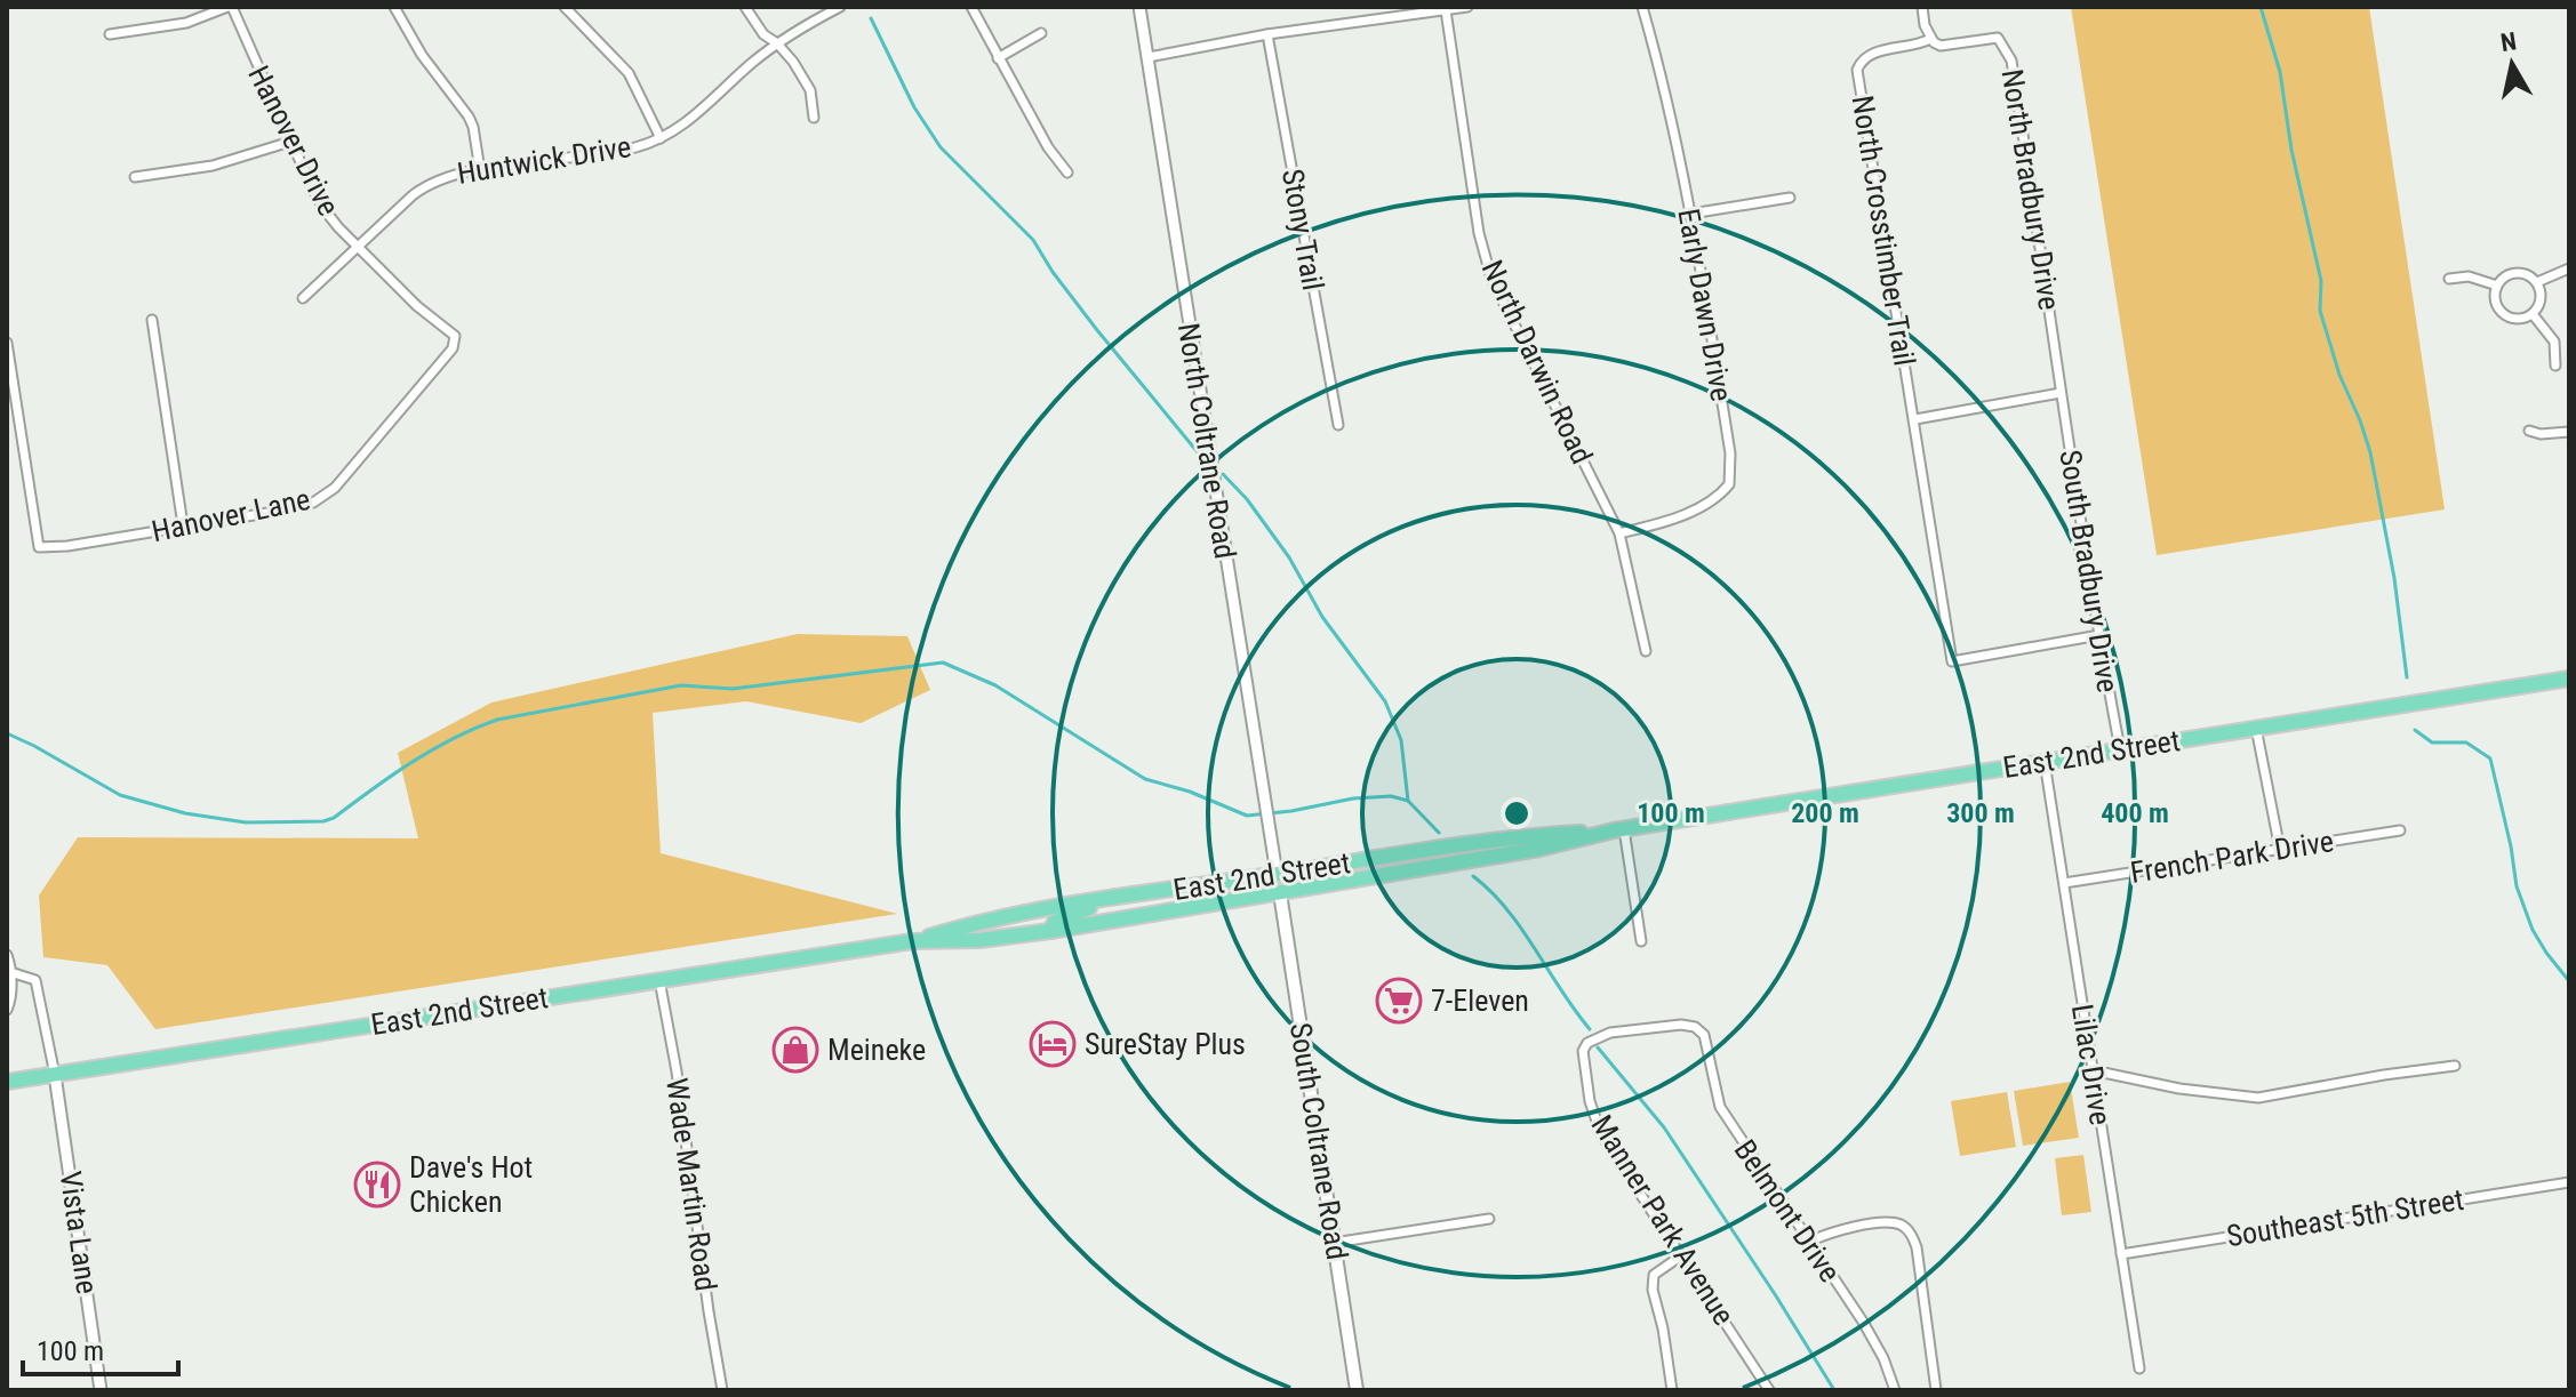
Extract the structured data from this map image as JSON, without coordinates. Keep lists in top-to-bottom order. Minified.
{"streets":{"main road":["East 2nd Street","South Coltrane Road"],"street":["Hanover Drive","Huntwick Drive","North Bradbury Drive","Stony Trail","North Crosstimber Trail","Early Dawn Drive","North Darwin Road","North Coltrane Road","Hanover Lane","South Bradbury Drive","French Park Drive","Lilac Drive","Wade Martin Road","Belmont Drive","Southeast 5th Street","Manner Park Avenue","Vista Lane"]},"crossings":[["Hanover Drive","Huntwick Drive"],["Hanover Drive","Hanover Lane"],["North Bradbury Drive","North Crosstimber Trail"],["North Bradbury Drive","South Bradbury Drive"],["Early Dawn Drive","North Darwin Road"],["North Coltrane Road","East 2nd Street"],["South Bradbury Drive","East 2nd Street"],["East 2nd Street","Lilac Drive"],["East 2nd Street","South Coltrane Road"],["East 2nd Street","Wade Martin Road"],["East 2nd Street","Vista Lane"],["French Park Drive","Lilac Drive"],["Lilac Drive","Southeast 5th Street"],["Belmont Drive","Manner Park Avenue"]],"places":{"supermarket":["7-Eleven"],"hotel":["SureStay Plus"],"shop":["Meineke"],"restaurant":["Dave's Hot Chicken"]},"scale_bar":"100 m","north":"top","rings":["100 m","200 m","300 m","400 m"]}
